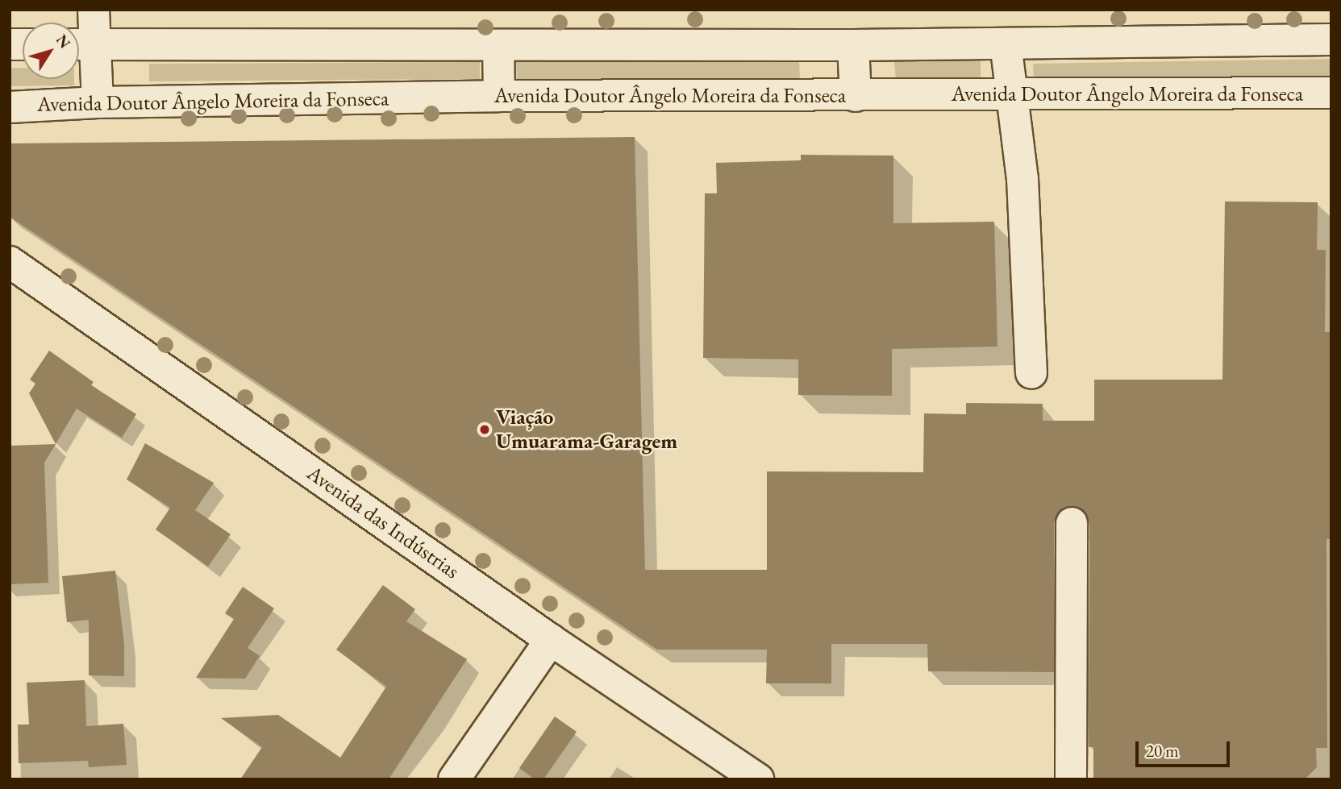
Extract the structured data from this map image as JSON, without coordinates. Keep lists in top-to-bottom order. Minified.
{"streets":{"street":["Avenida Doutor Ângelo Moreira da Fonseca","Avenida das Indústrias"]},"places":["Viação Umuarama-Garagem"],"scale_bar":"20 m","north":"top right"}
